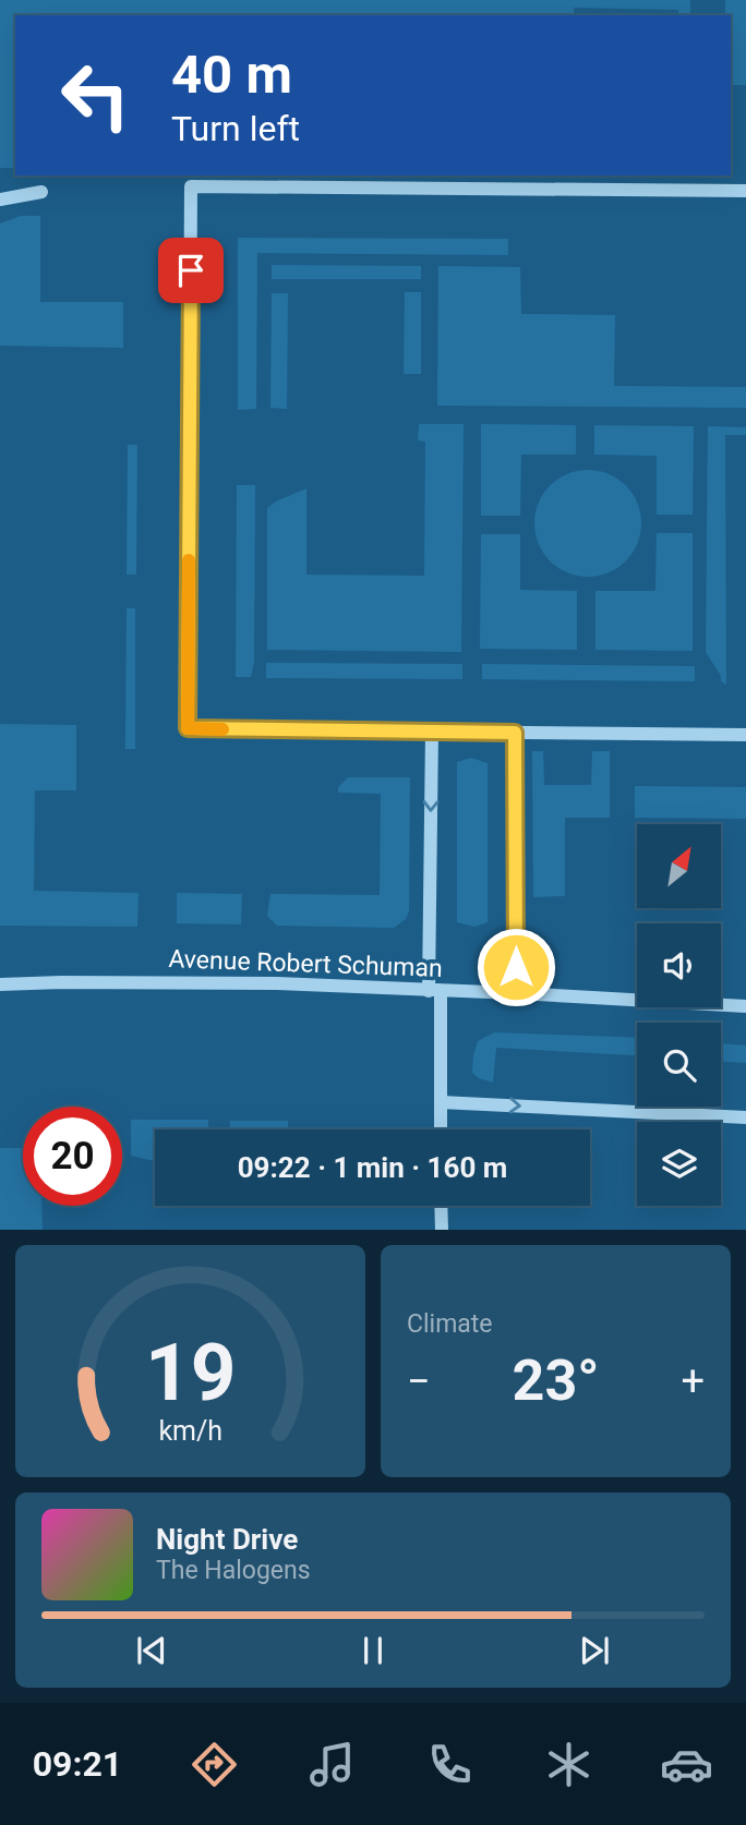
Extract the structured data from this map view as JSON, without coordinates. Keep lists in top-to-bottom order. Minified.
{"streets":{"street":["Avenue Robert Schuman"]},"north":"top right","page":{"turn":["40 m","Turn left"],"limit":"20","trip":"09:22 · 1 min · 160 m","tile":"Climate","heat":["−","23°","+"],"song":["Night Drive","The Halogens"],"tabs":"09:21","gauge":["19","km/h"]}}
